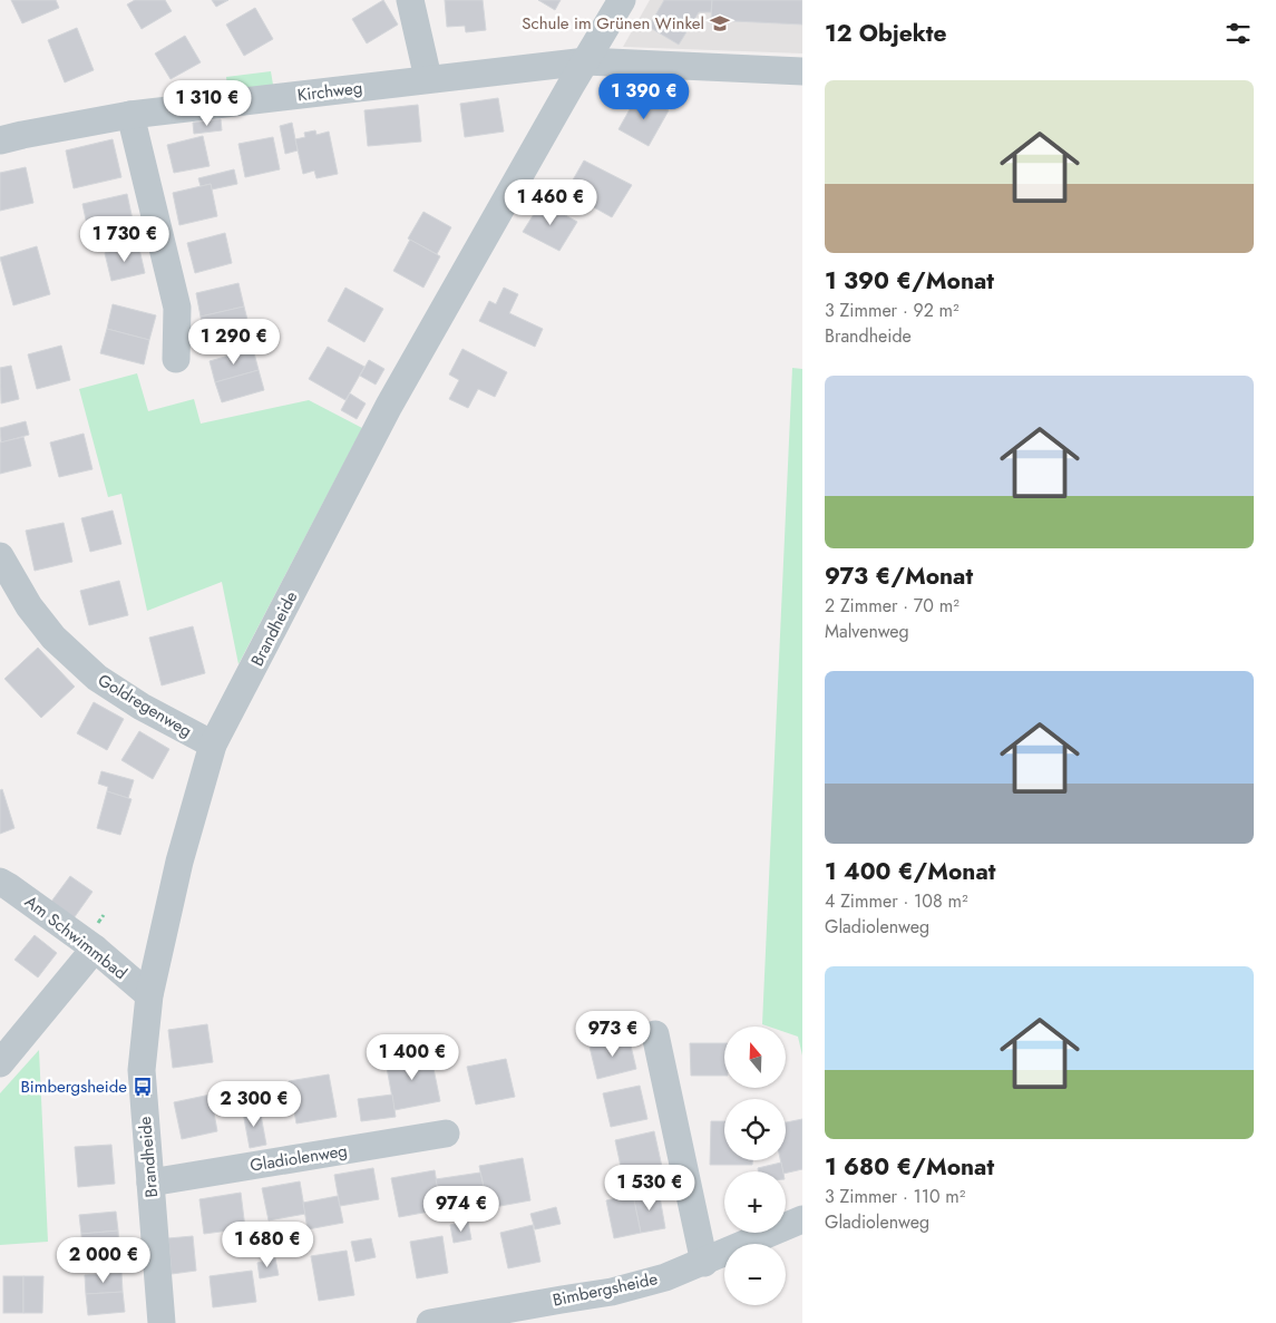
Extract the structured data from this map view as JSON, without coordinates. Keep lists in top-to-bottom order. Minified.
{"streets":{"street":["Kirchweg","Brandheide","Goldregenweg","Am Schwimmbad","Gladiolenweg","Bimbergsheide"]},"crossings":[["Kirchweg","Brandheide"],["Brandheide","Goldregenweg"],["Brandheide","Am Schwimmbad"],["Brandheide","Gladiolenweg"]],"places":{"school or university":["Schule im Grünen Winkel"],"bus stop":["Bimbergsheide"]},"north":"top","page":{"heading":"12 Objekte","list":[{"name":"1 390 €/Monat","note":"3 Zimmer · 92 m² · Brandheide"},{"name":"973 €/Monat","note":"2 Zimmer · 70 m² · Malvenweg"},{"name":"1 400 €/Monat","note":"4 Zimmer · 108 m² · Gladiolenweg"},{"name":"1 680 €/Monat","note":"3 Zimmer · 110 m² · Gladiolenweg"}],"price":["1 390 €","1 310 €","1 460 €","1 730 €","1 290 €","973 €","1 400 €","2 300 €","1 530 €","974 €","1 680 €","2 000 €"],"map_buttons":["+","−"]}}
